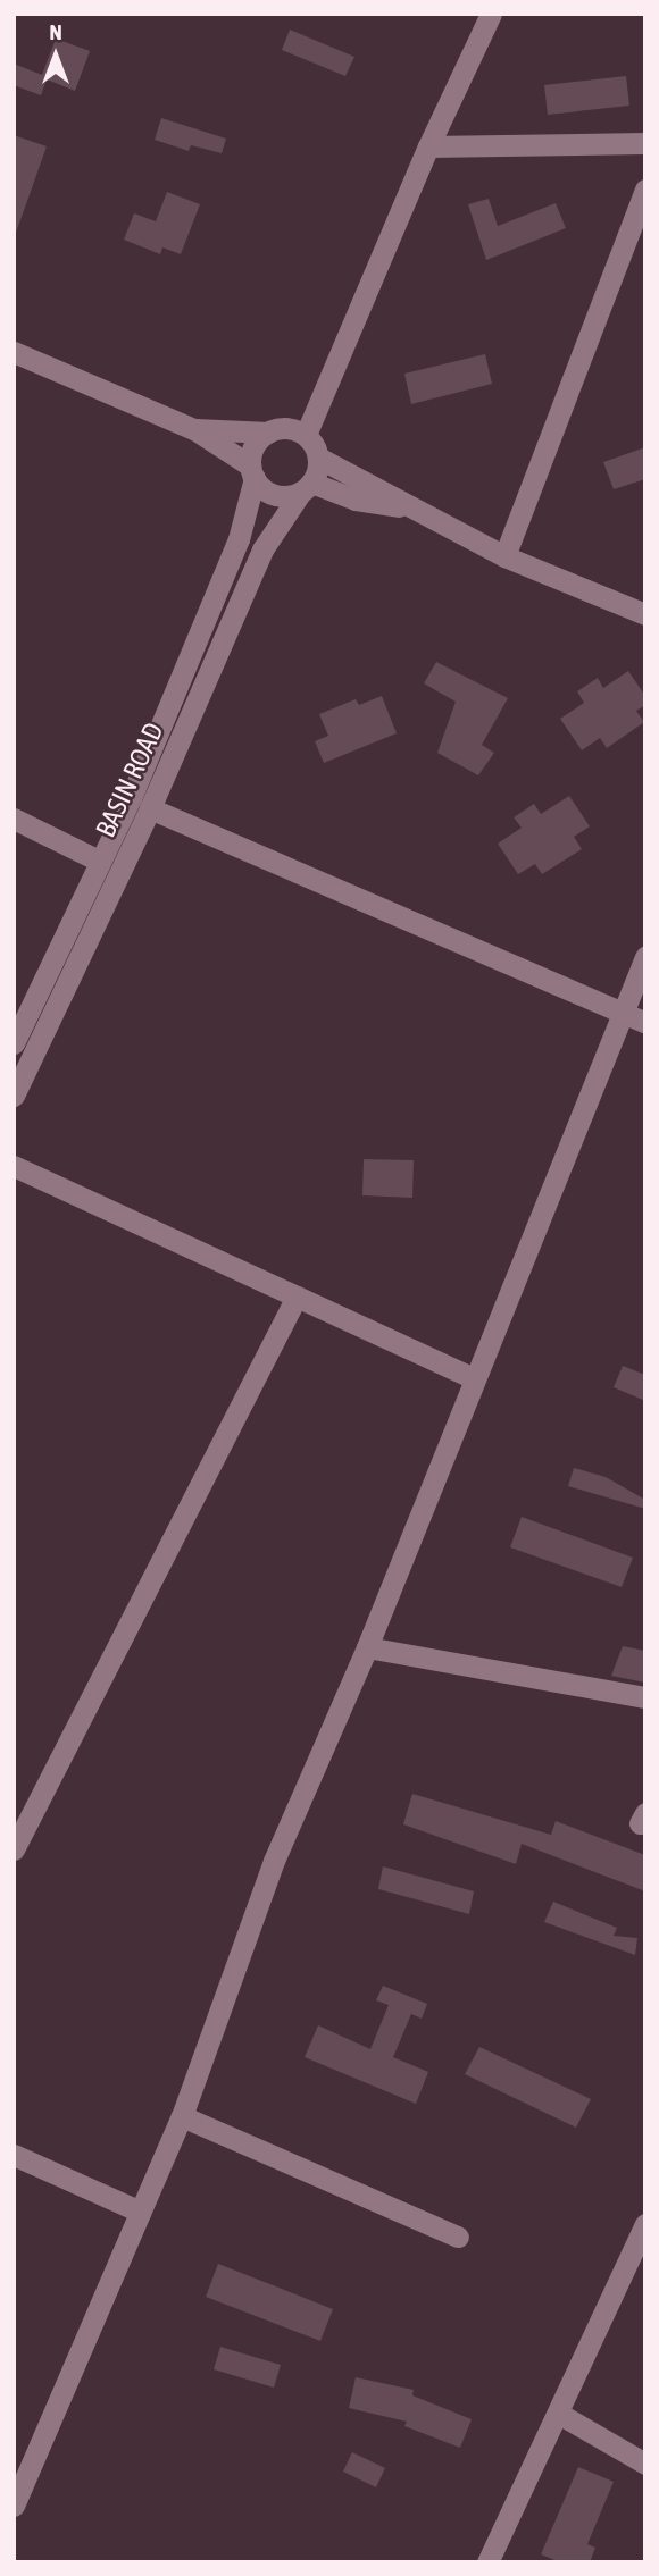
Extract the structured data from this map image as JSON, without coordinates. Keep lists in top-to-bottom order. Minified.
{"streets":{"street":["BASIN ROAD"]},"north":"top"}
